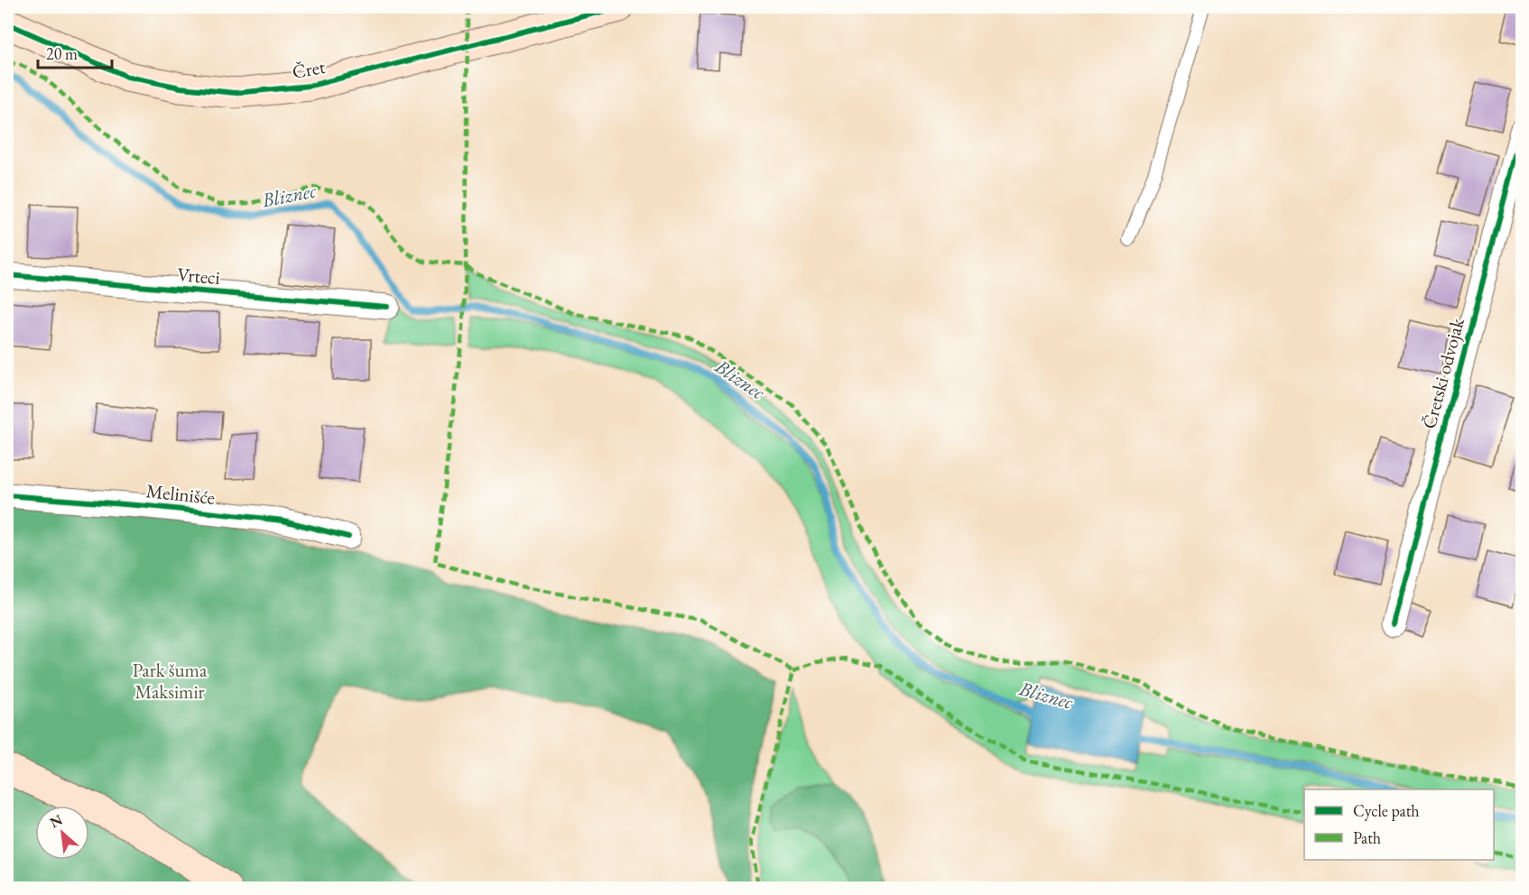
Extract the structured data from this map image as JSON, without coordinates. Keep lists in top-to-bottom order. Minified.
{"streets":{"street":["Čret","Vrteci","Čretski odvojak","Melinišće"]},"water":["Bliznec"],"parks":["Park šuma Maksimir"],"legend":["Cycle path","Path"],"scale_bar":"20 m","north":"top left"}
